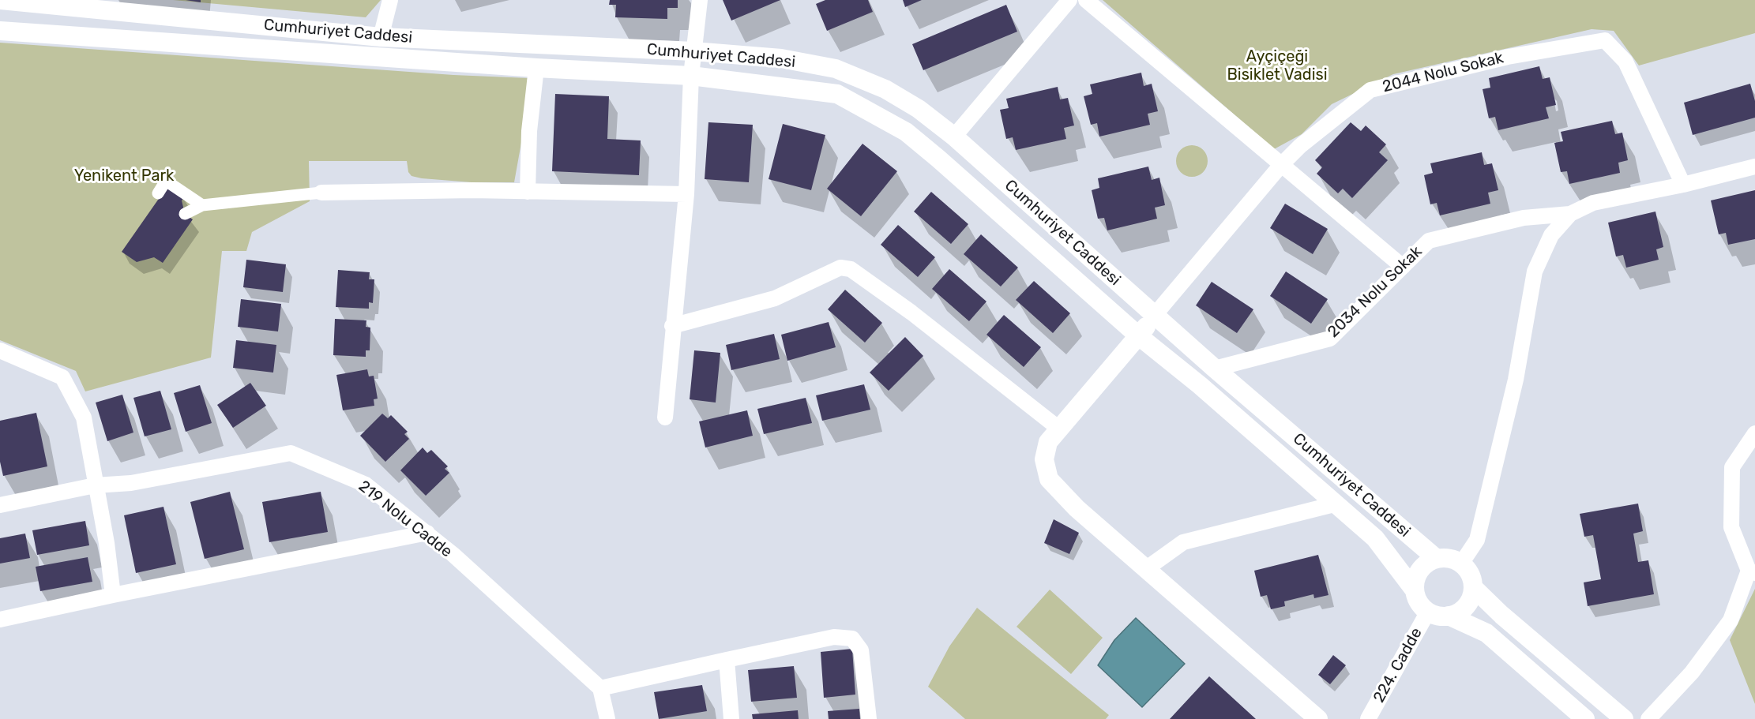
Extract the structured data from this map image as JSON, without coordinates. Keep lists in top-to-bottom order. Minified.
{"streets":{"street":["Cumhuriyet Caddesi","2044 Nolu Sokak","2034 Nolu Sokak","219 Nolu Cadde","224. Cadde"]},"crossings":[["Cumhuriyet Caddesi","2044 Nolu Sokak"],["Cumhuriyet Caddesi","2034 Nolu Sokak"],["Cumhuriyet Caddesi","224. Cadde"],["2044 Nolu Sokak","2034 Nolu Sokak"]],"parks":["Ayçiçeği Bisiklet Vadisi","Yenikent Park"]}
